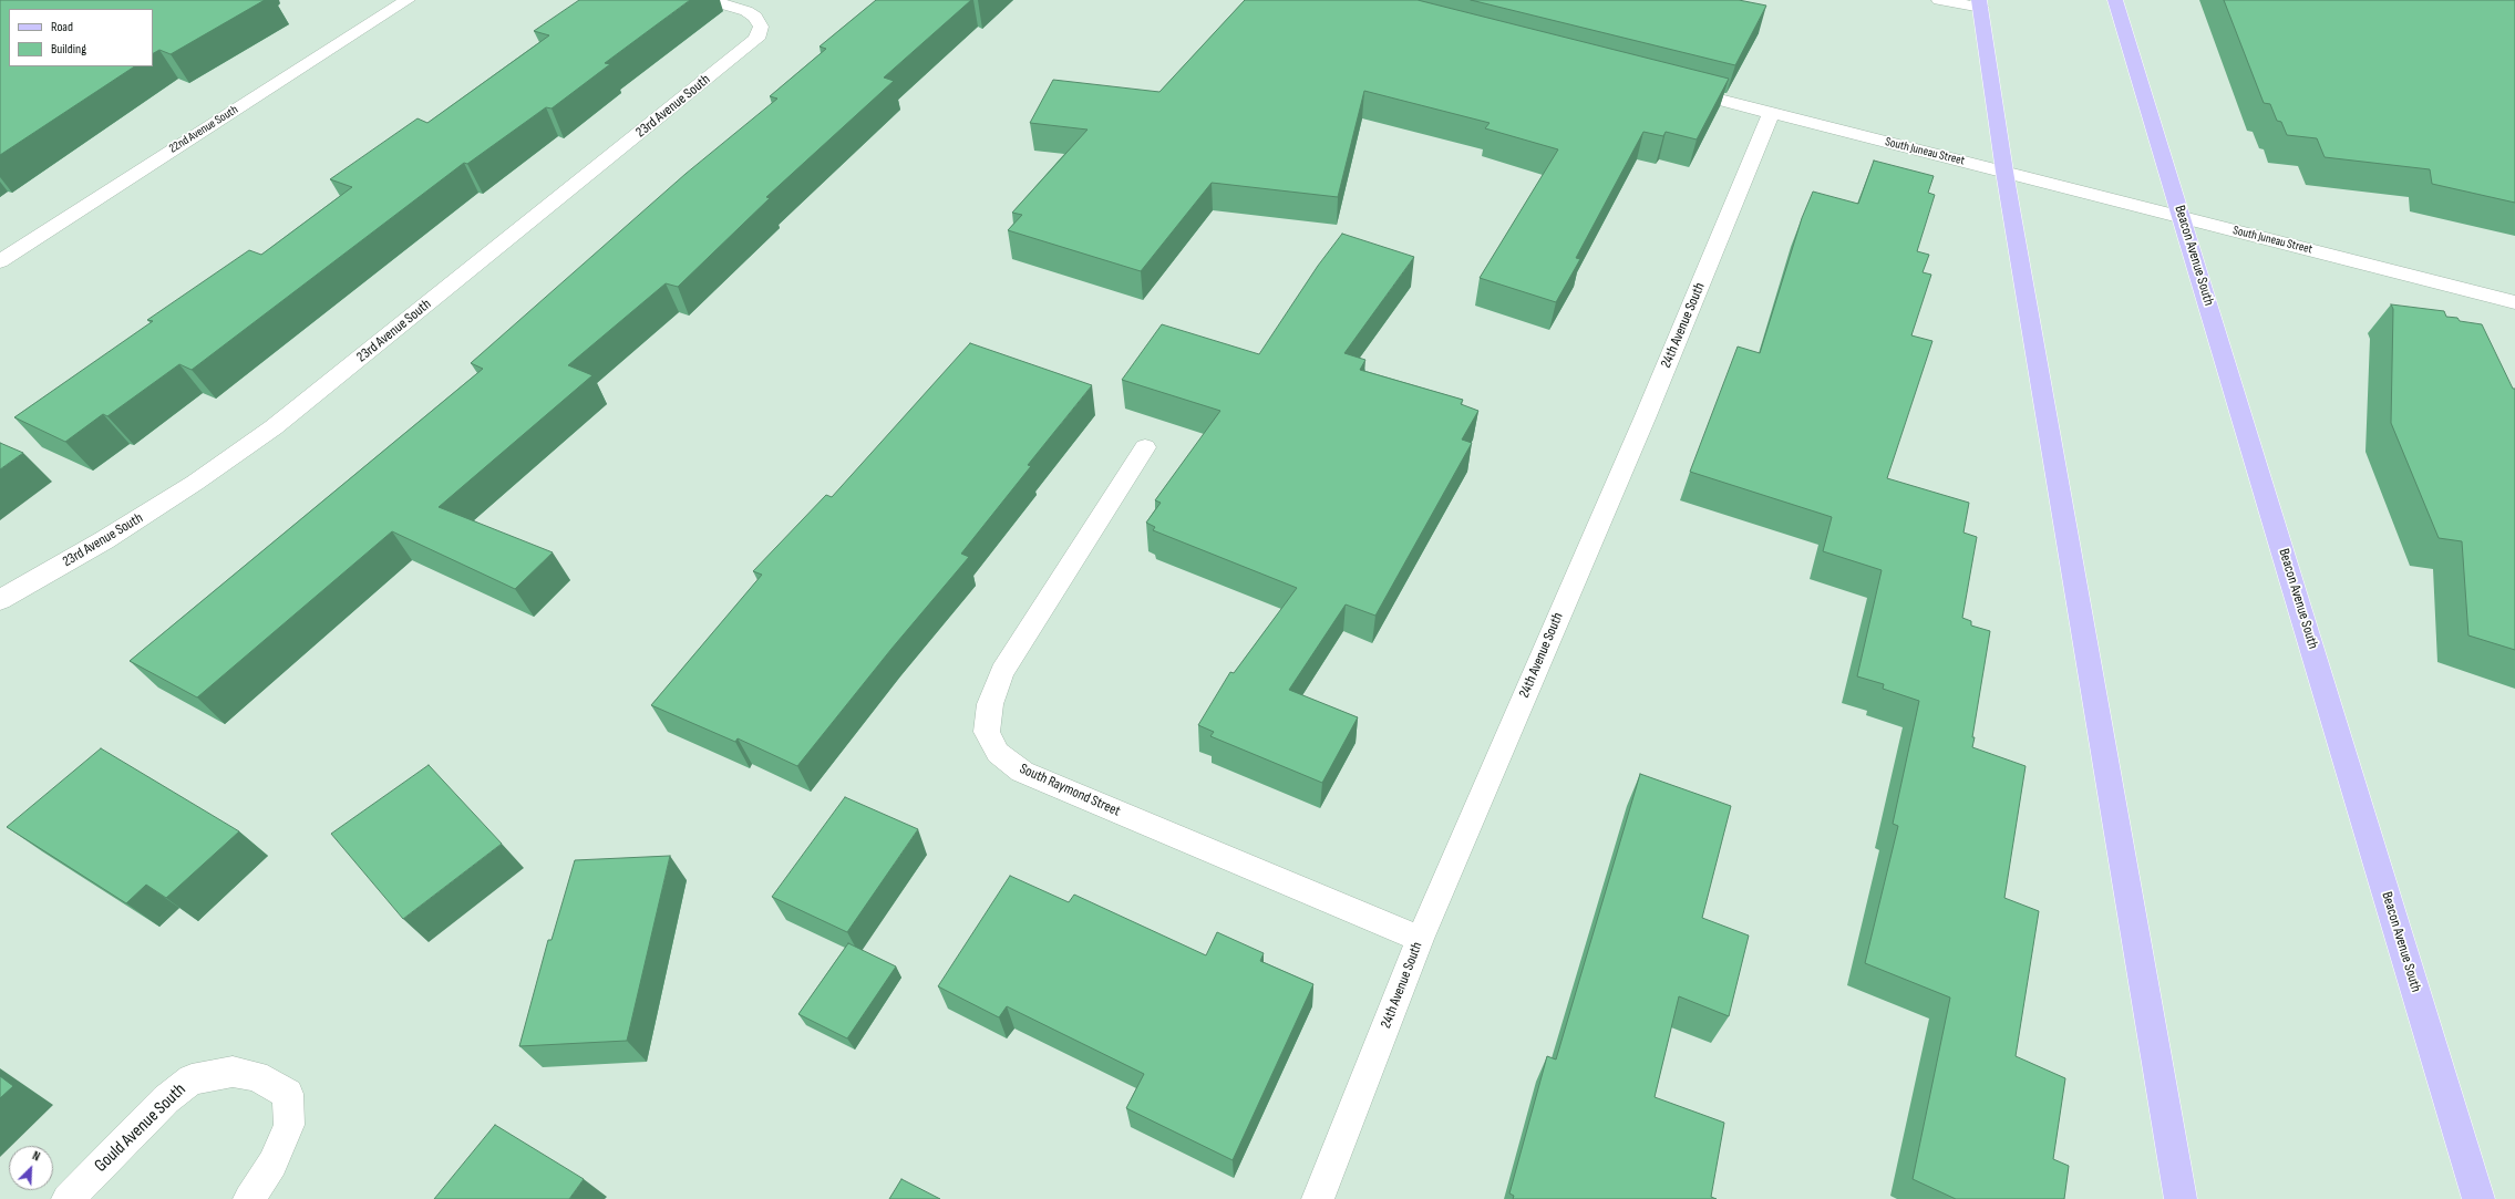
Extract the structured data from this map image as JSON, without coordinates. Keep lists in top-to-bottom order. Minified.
{"streets":{"main road":["Beacon Avenue South"],"street":["23rd Avenue South","22nd Avenue South","South Juneau Street","24th Avenue South","South Raymond Street","Gould Avenue South"]},"crossings":[["South Juneau Street","Beacon Avenue South"],["South Juneau Street","24th Avenue South"],["24th Avenue South","South Raymond Street"]],"legend":["Road","Building"],"north":"top right"}
